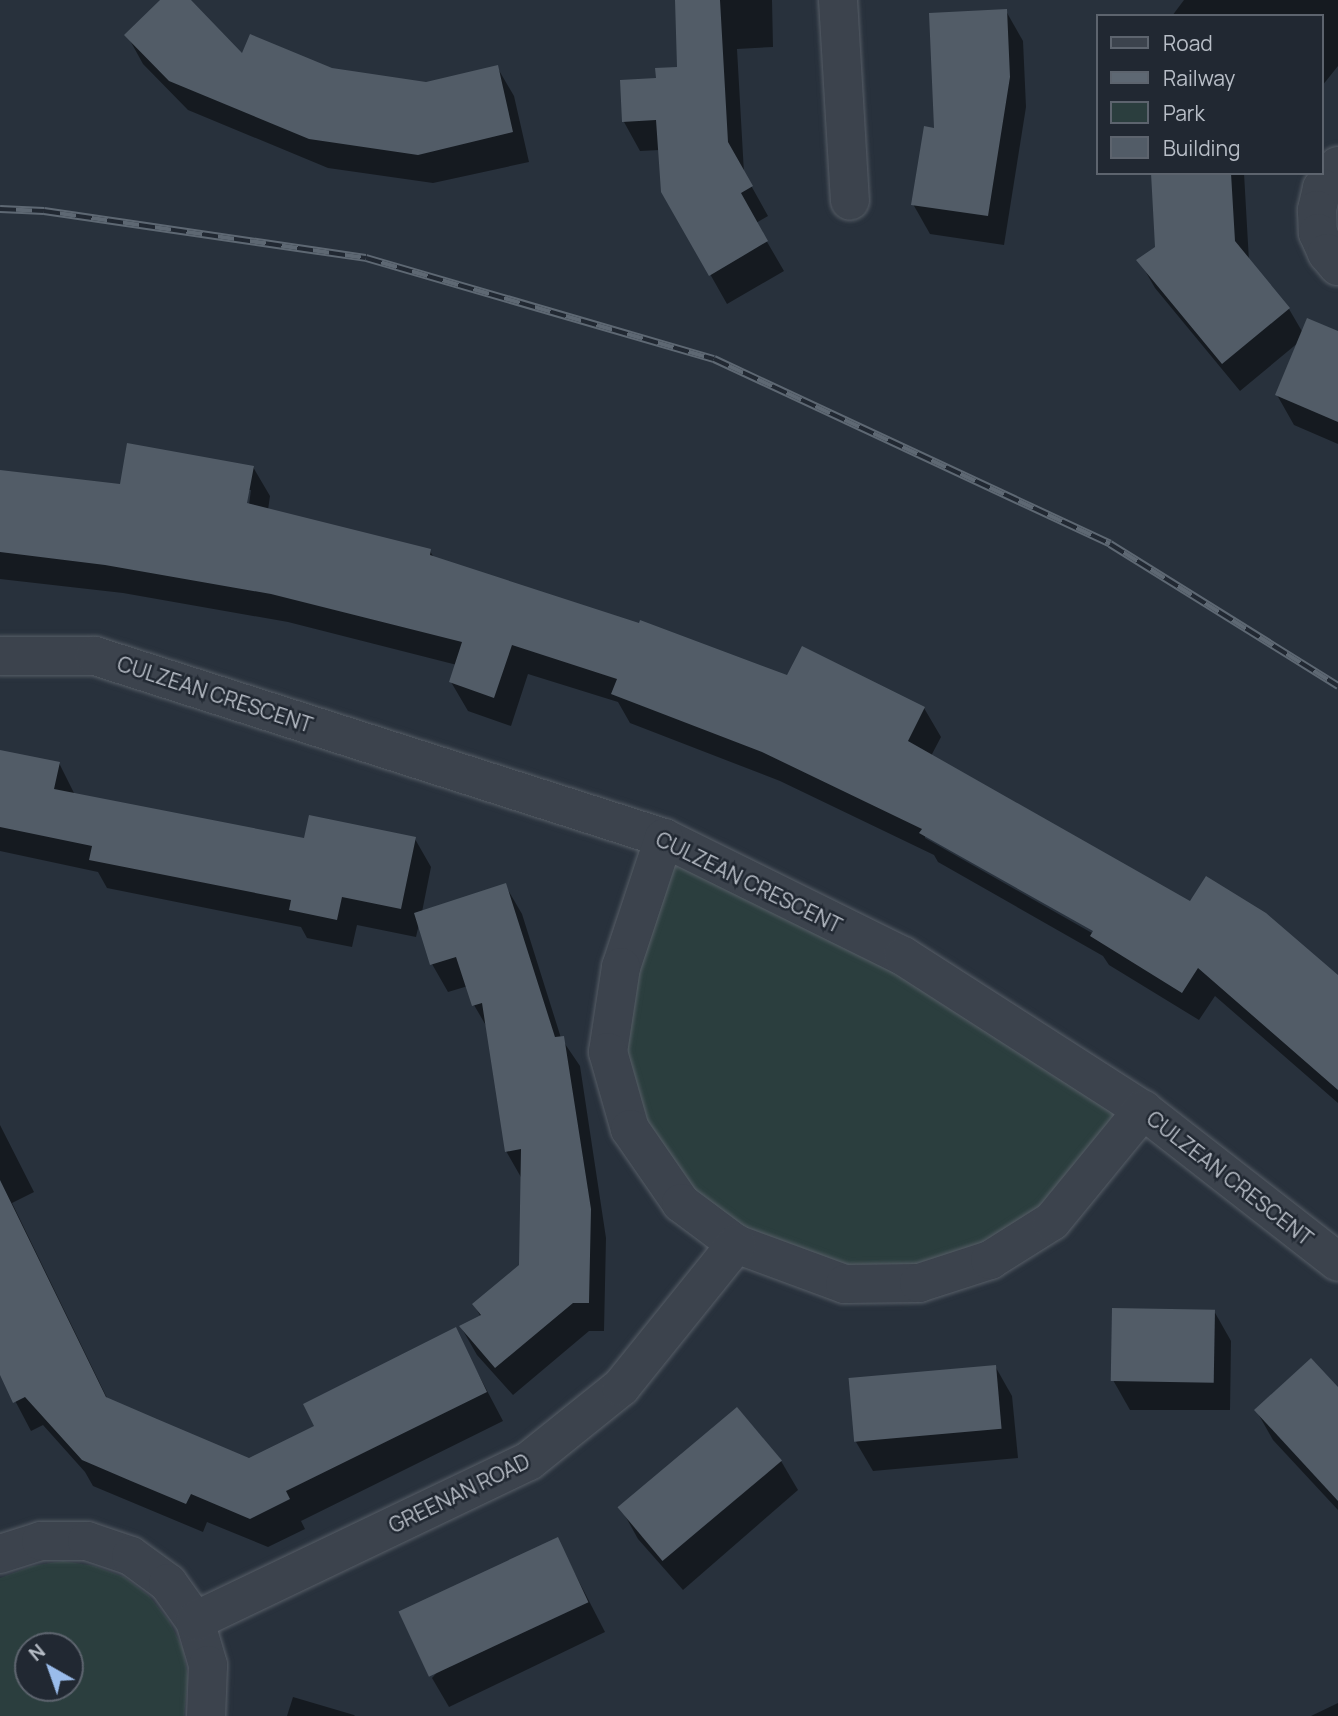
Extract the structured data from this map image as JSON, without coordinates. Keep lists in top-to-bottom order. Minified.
{"streets":{"street":["CULZEAN CRESCENT","GREENAN ROAD"]},"legend":["Road","Railway","Park","Building"],"north":"top left"}
